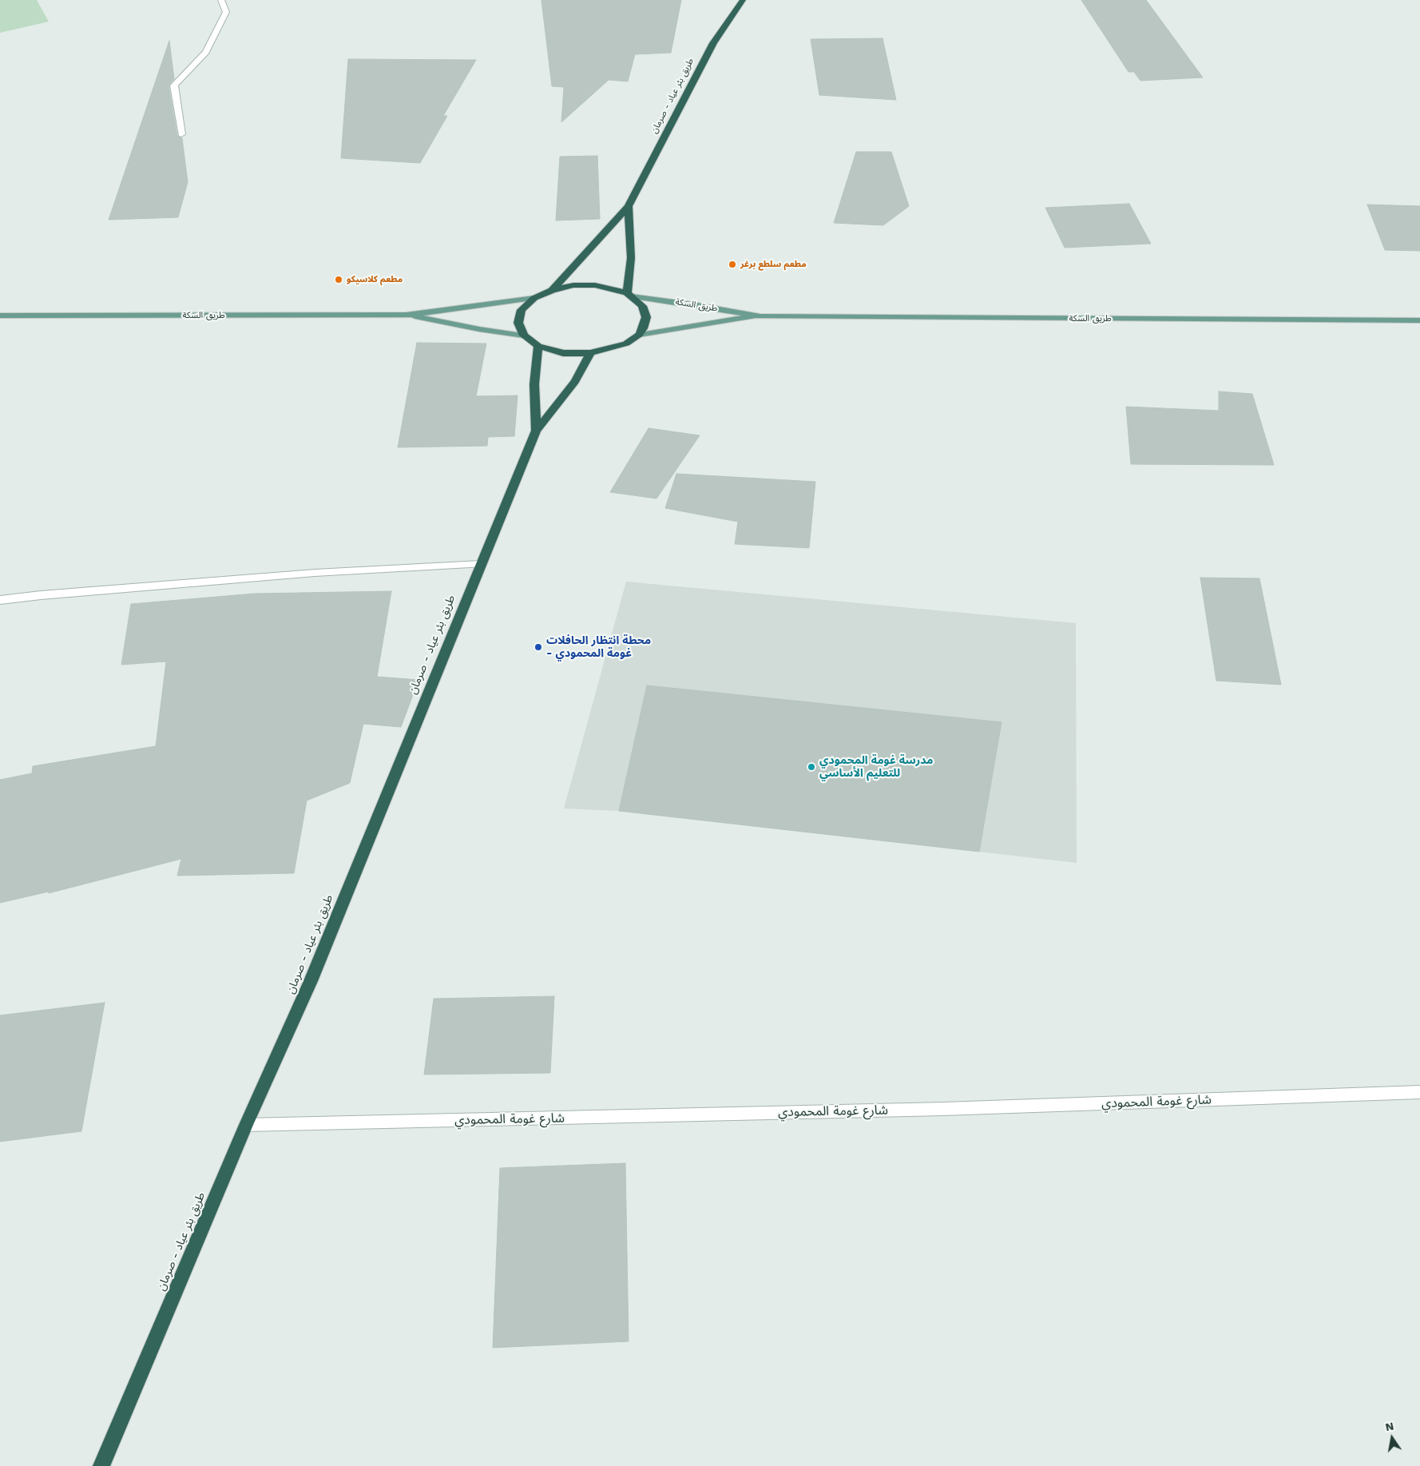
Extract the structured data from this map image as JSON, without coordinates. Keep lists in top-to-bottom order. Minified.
{"streets":{"highway":["طريق بئر عياد - صرمان"],"main road":["طريق السكة"],"street":["شارع غومة المحمودي"]},"crossings":[["طريق بئر عياد - صرمان","شارع غومة المحمودي"]],"places":["مطعم سلطع برغر","مطعم كلاسيكو","محطة انتظار الحافلات - غومة المحمودي","مدرسة غومة المحمودي للتعليم الأساسي"],"north":"top"}
